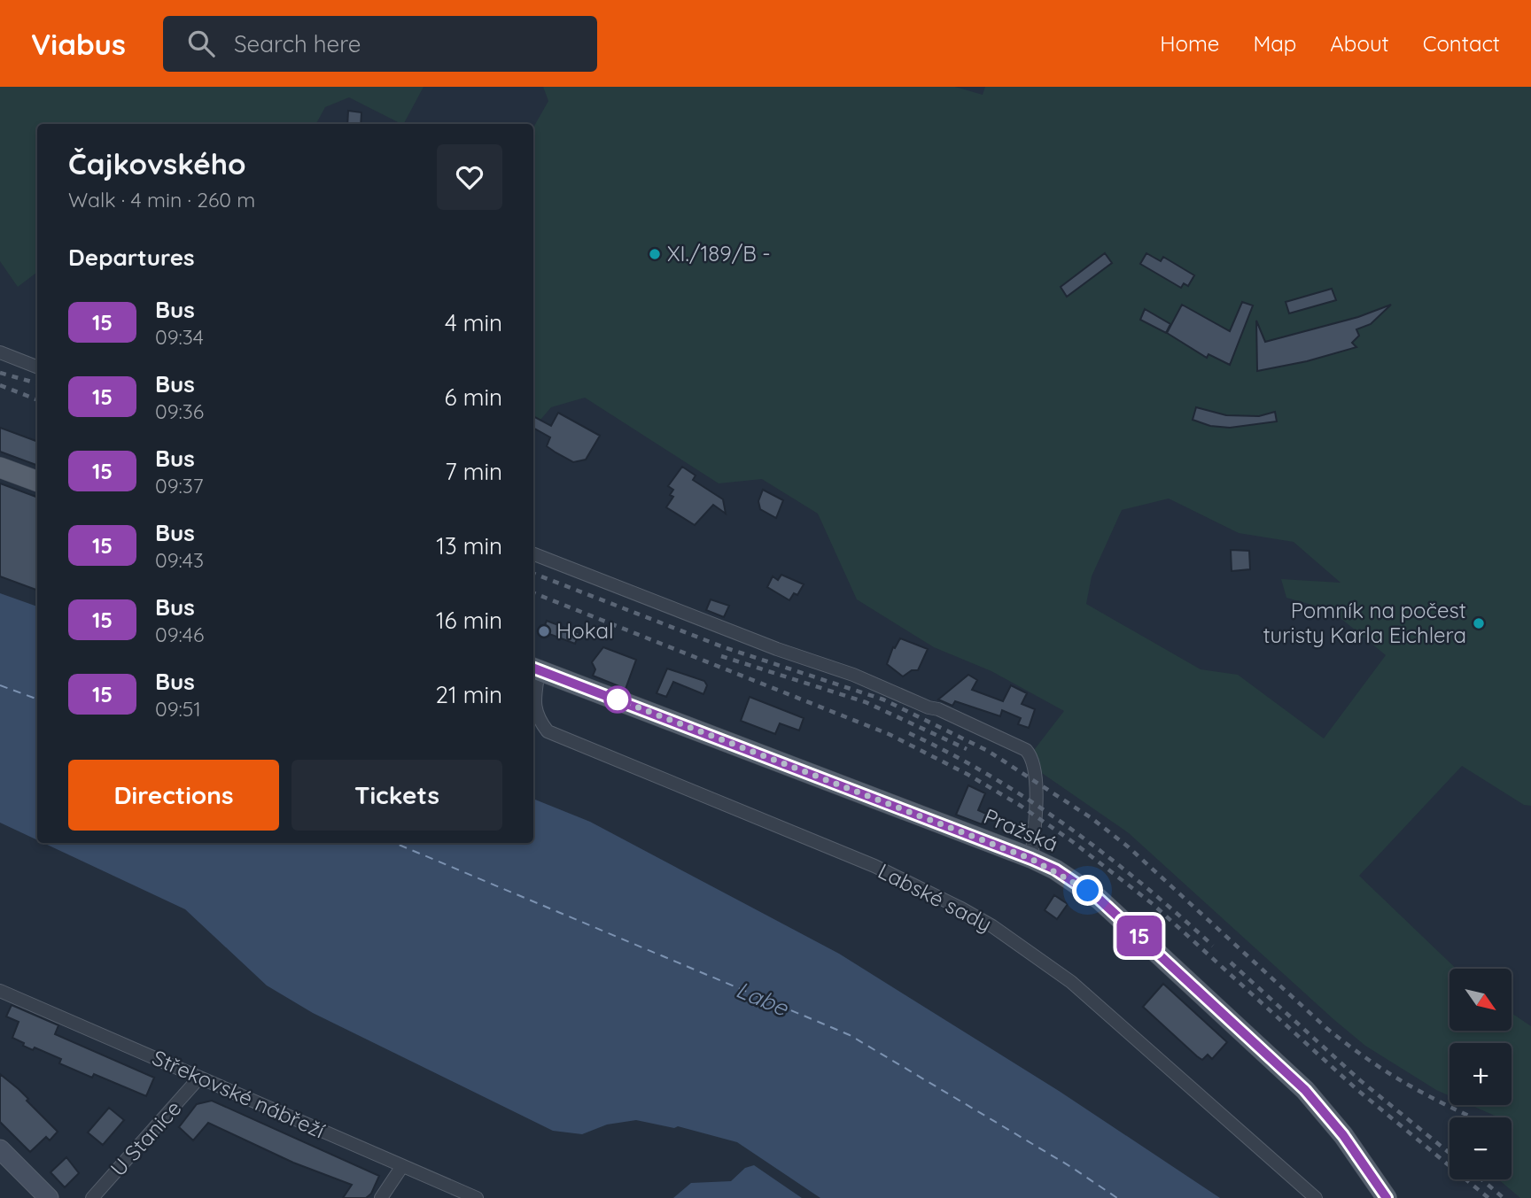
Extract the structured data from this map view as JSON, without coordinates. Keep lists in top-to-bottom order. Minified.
{"streets":{"main road":["Pražská"],"street":["Labské sady","Střekovské nábřeží","U Stanice"]},"crossings":[["Pražská","Labské sady"],["Střekovské nábřeží","U Stanice"]],"water":["Labe"],"places":["XI./189/B -","Pomník na počest turisty Karla Eichlera","Hokal"],"lines":["bus line 15"],"north":"bottom right","page":{"header":"Viabus","search":"Search here","nav":["Home","Map","About","Contact"],"on_map":"15","heading":[["Čajkovského","Walk · 4 min · 260 m"],"Departures"],"list":[{"mark":"15","name":"Bus","note":"09:34","value":"4 min"},{"mark":"15","name":"Bus","note":"09:36","value":"6 min"},{"mark":"15","name":"Bus","note":"09:37","value":"7 min"},{"mark":"15","name":"Bus","note":"09:43","value":"13 min"},{"mark":"15","name":"Bus","note":"09:46","value":"16 min"},{"mark":"15","name":"Bus","note":"09:51","value":"21 min"}],"buttons":["Directions","Tickets"],"map_buttons":["+","−"]}}
